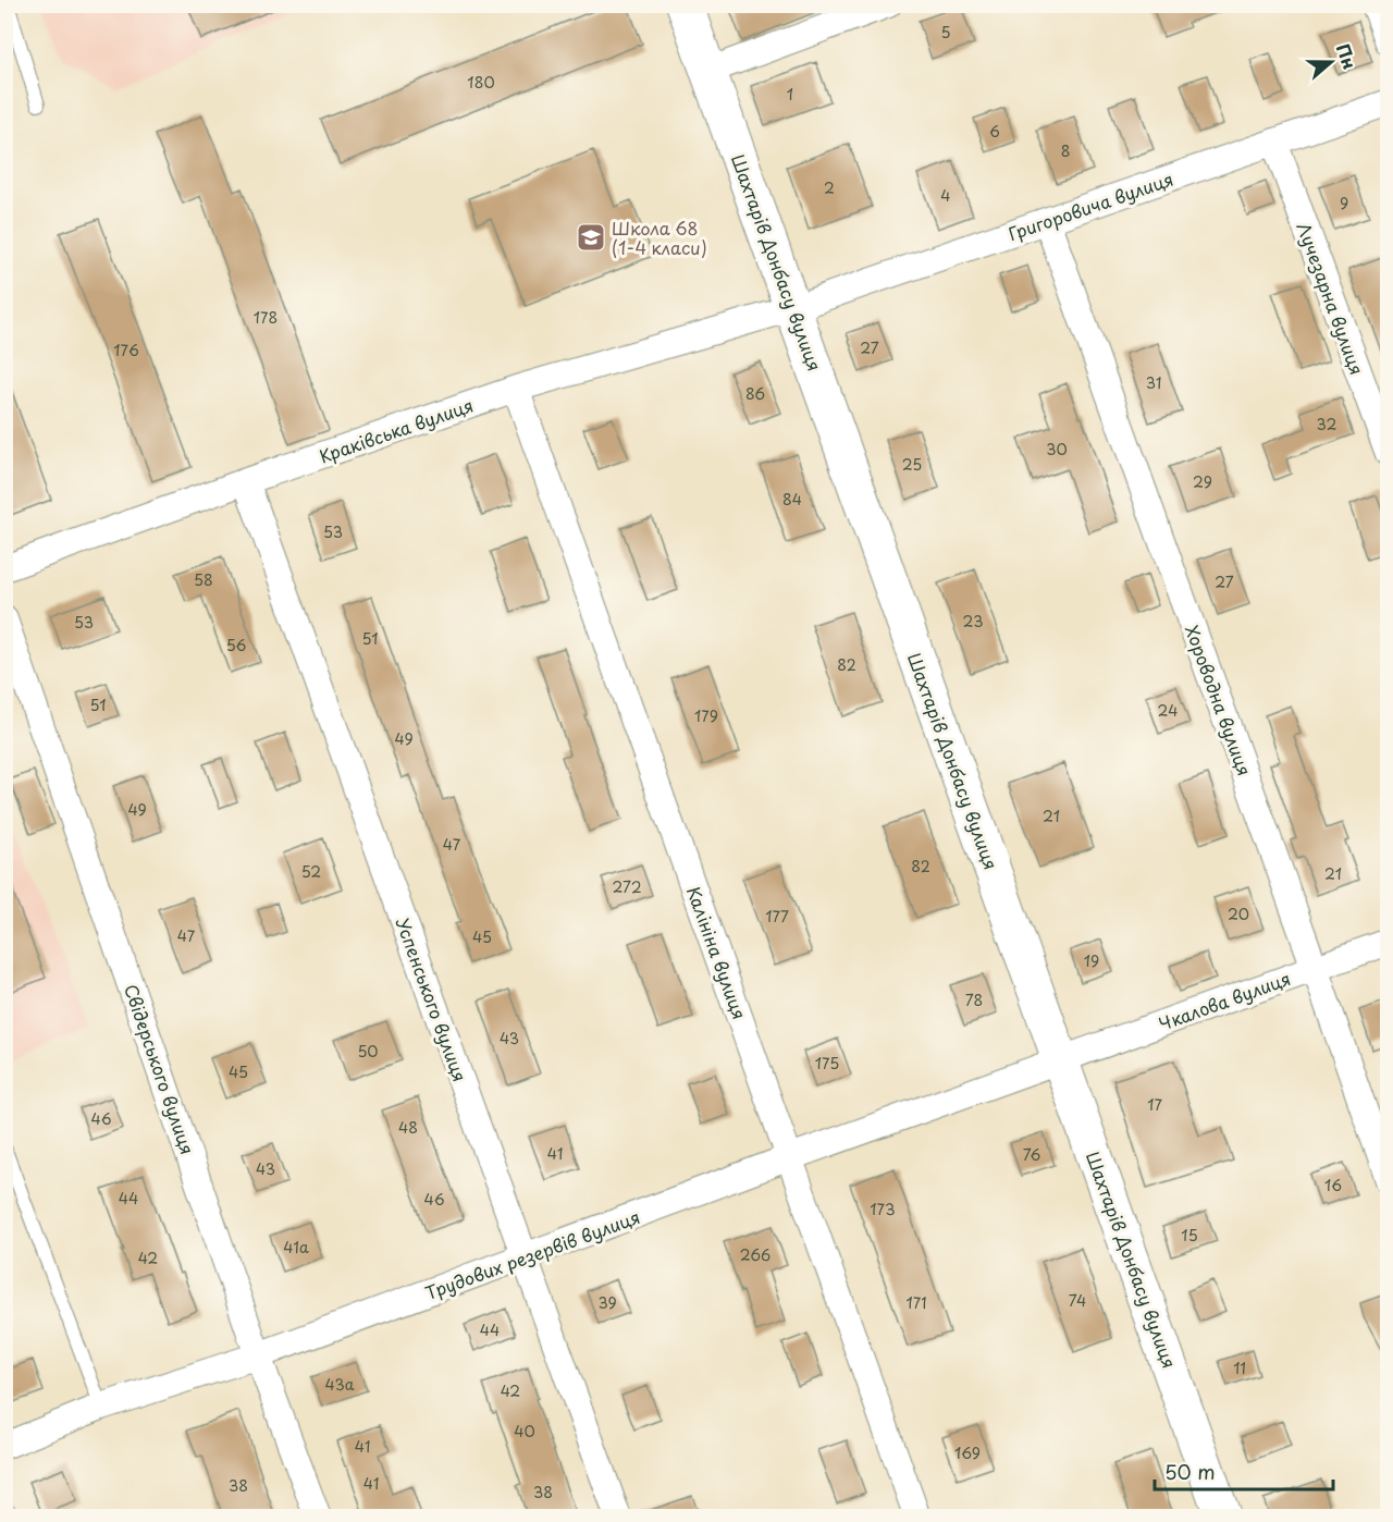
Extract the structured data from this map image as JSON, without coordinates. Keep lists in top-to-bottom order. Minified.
{"streets":{"street":["Григоровича вулиця","Шахтарів Донбасу вулиця","Лучезарна вулиця","Краківська вулиця","Хороводна вулиця","Калініна вулиця","Успенського вулиця","Чкалова вулиця","Свідерського вулиця","Трудових резервів вулиця"]},"crossings":[["Григоровича вулиця","Шахтарів Донбасу вулиця"],["Григоровича вулиця","Лучезарна вулиця"],["Григоровича вулиця","Краківська вулиця"],["Григоровича вулиця","Хороводна вулиця"],["Шахтарів Донбасу вулиця","Краківська вулиця"],["Шахтарів Донбасу вулиця","Чкалова вулиця"],["Шахтарів Донбасу вулиця","Трудових резервів вулиця"],["Краківська вулиця","Калініна вулиця"],["Краківська вулиця","Успенського вулиця"],["Хороводна вулиця","Чкалова вулиця"],["Калініна вулиця","Трудових резервів вулиця"],["Успенського вулиця","Трудових резервів вулиця"],["Чкалова вулиця","Трудових резервів вулиця"],["Свідерського вулиця","Трудових резервів вулиця"]],"places":{"school or university":["Школа 68 (1-4 класи)"]},"house_numbers":["5","180","1","6","8","2","4","9","178","27","176","31","86","32","30","25","29","84","53","58","27","23","53","51","56","82","51","24","179","49","49","21","47","82","52","21","272","20","177","47","45","19","78","43","50","175","45","17","46","48","41","76","43","16","44","46","173","15","41а","266","42","74","39","171","44","11","43а","42","40","41","169","41","38","38"],"scale_bar":"50 m","north":"right"}
